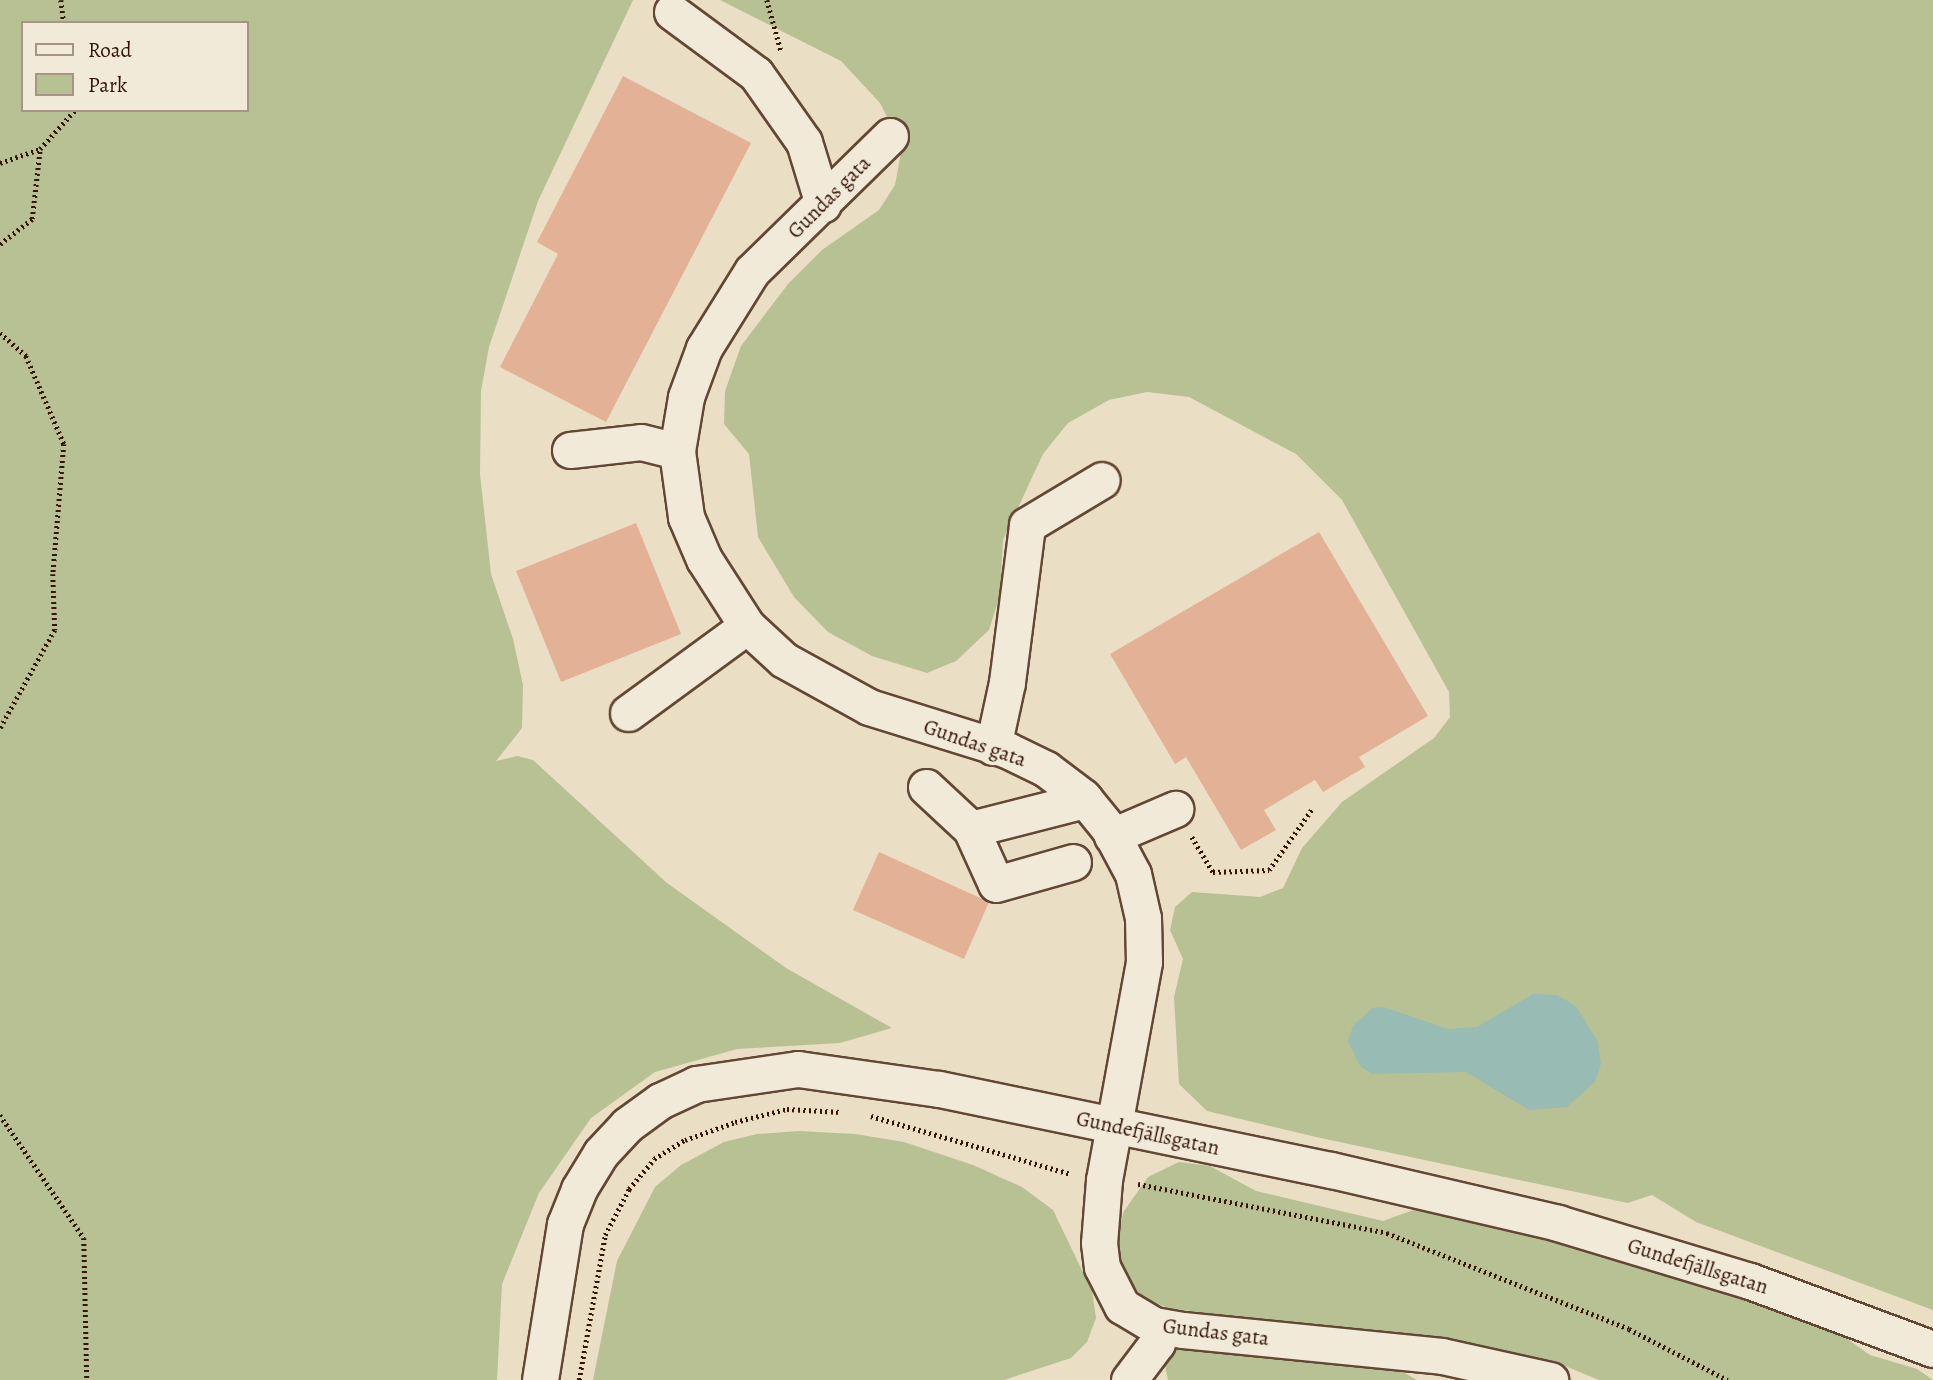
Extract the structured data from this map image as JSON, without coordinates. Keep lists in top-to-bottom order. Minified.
{"streets":{"street":["Gundas gata","Gundefjällsgatan"]},"crossings":[["Gundas gata","Gundefjällsgatan"]],"legend":["Road","Park"]}
